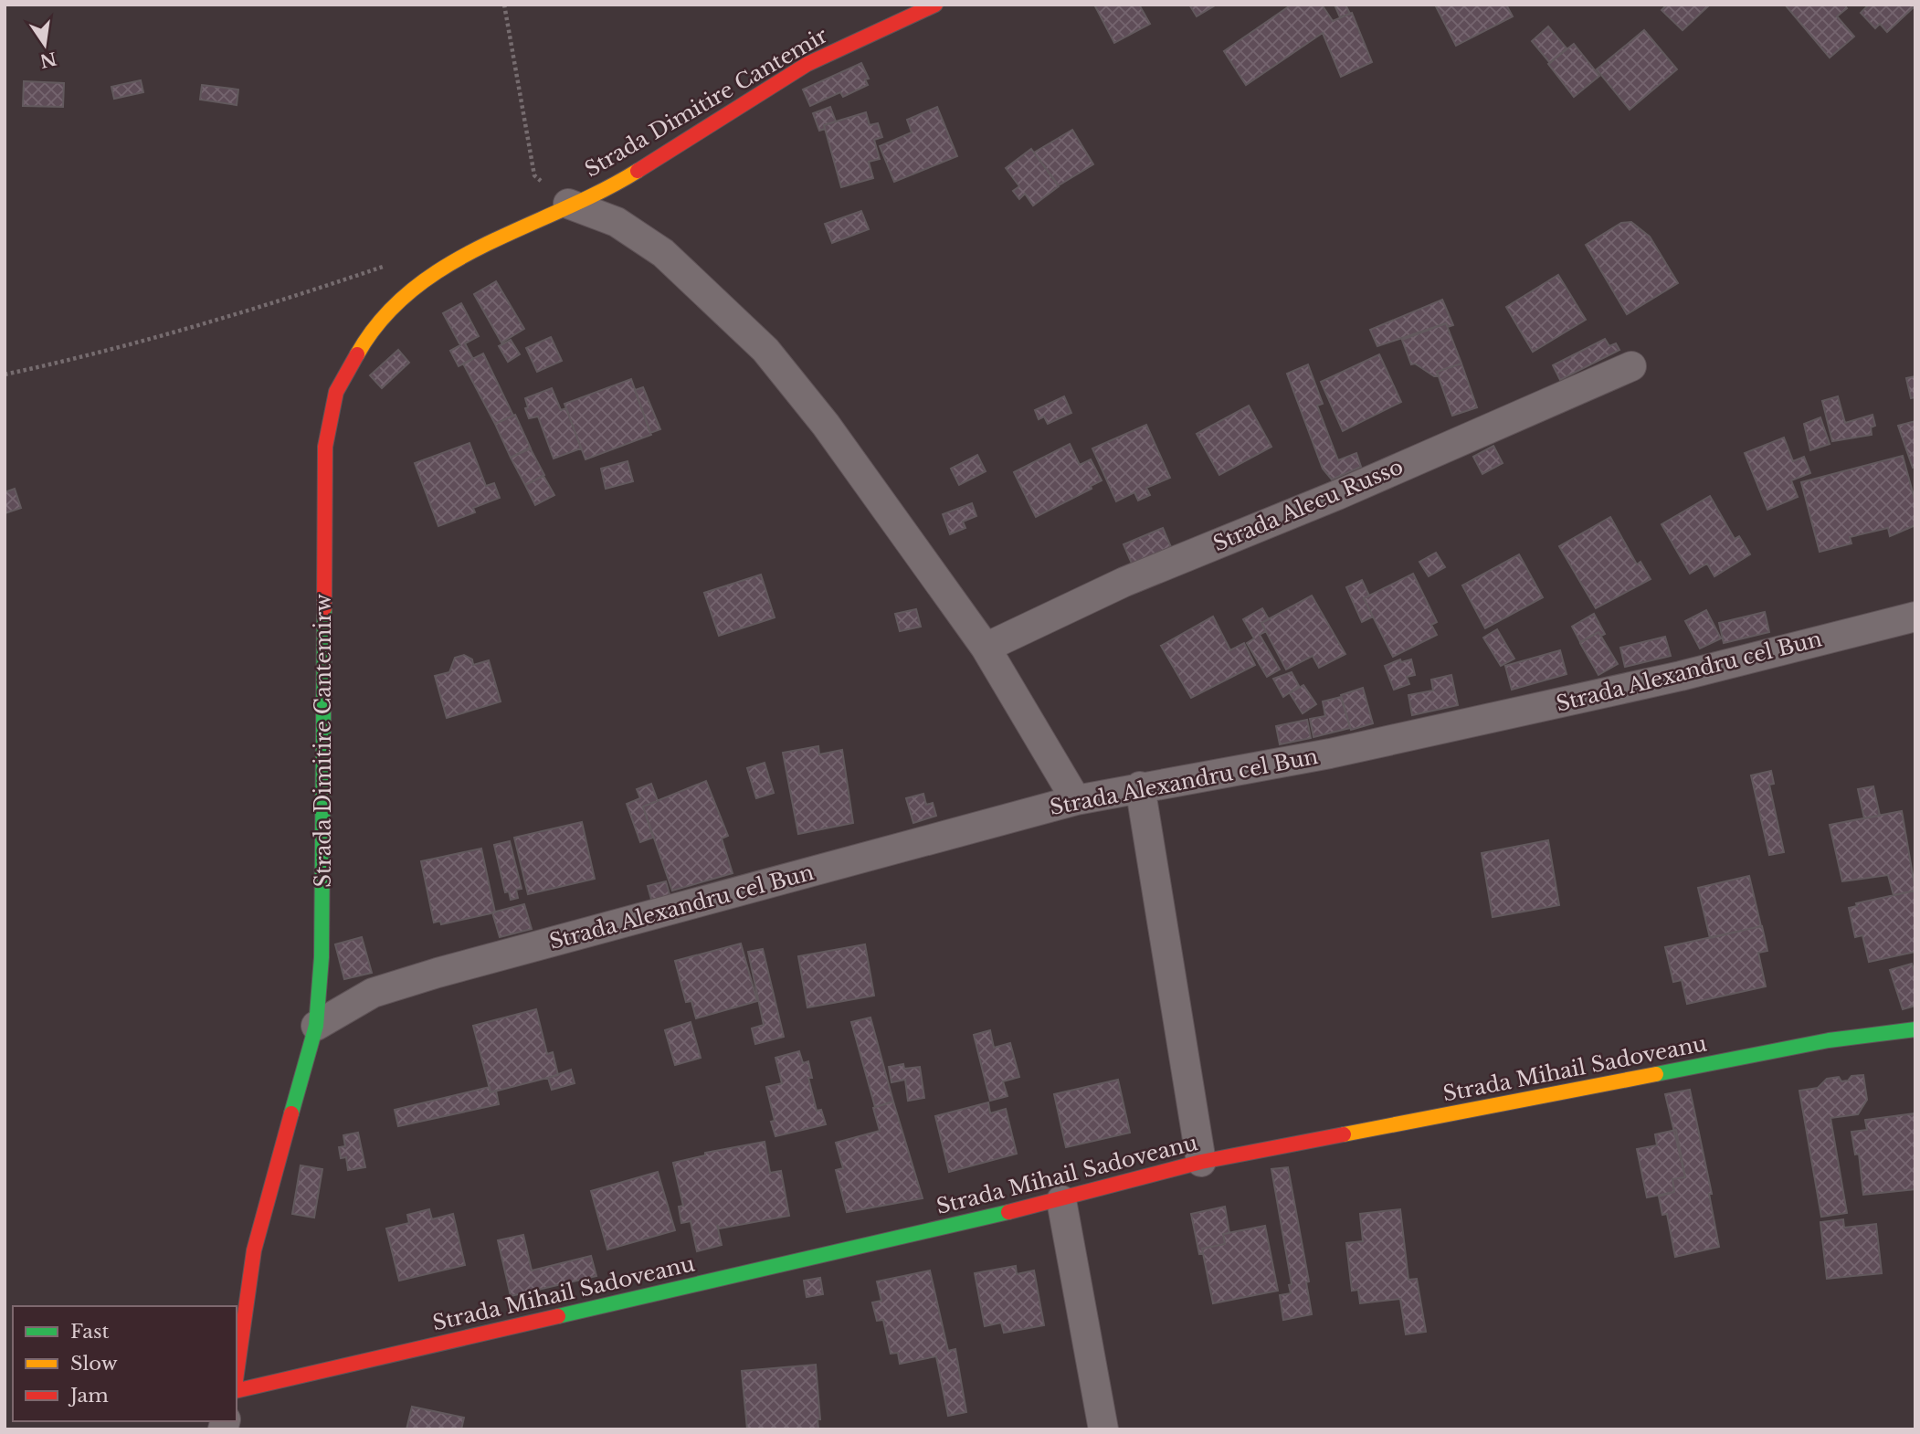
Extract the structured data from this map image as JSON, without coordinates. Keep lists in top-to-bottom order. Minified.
{"streets":{"street":["Strada Dimitire Cantemir","Strada Alecu Russo","Strada Alexandru cel Bun","Strada Dimitire Cantemirw","Strada Mihail Sadoveanu"]},"crossings":[["Strada Dimitire Cantemir","Strada Dimitire Cantemirw"],["Strada Alexandru cel Bun","Strada Dimitire Cantemirw"]],"legend":["Fast","Slow","Jam"],"north":"bottom"}
